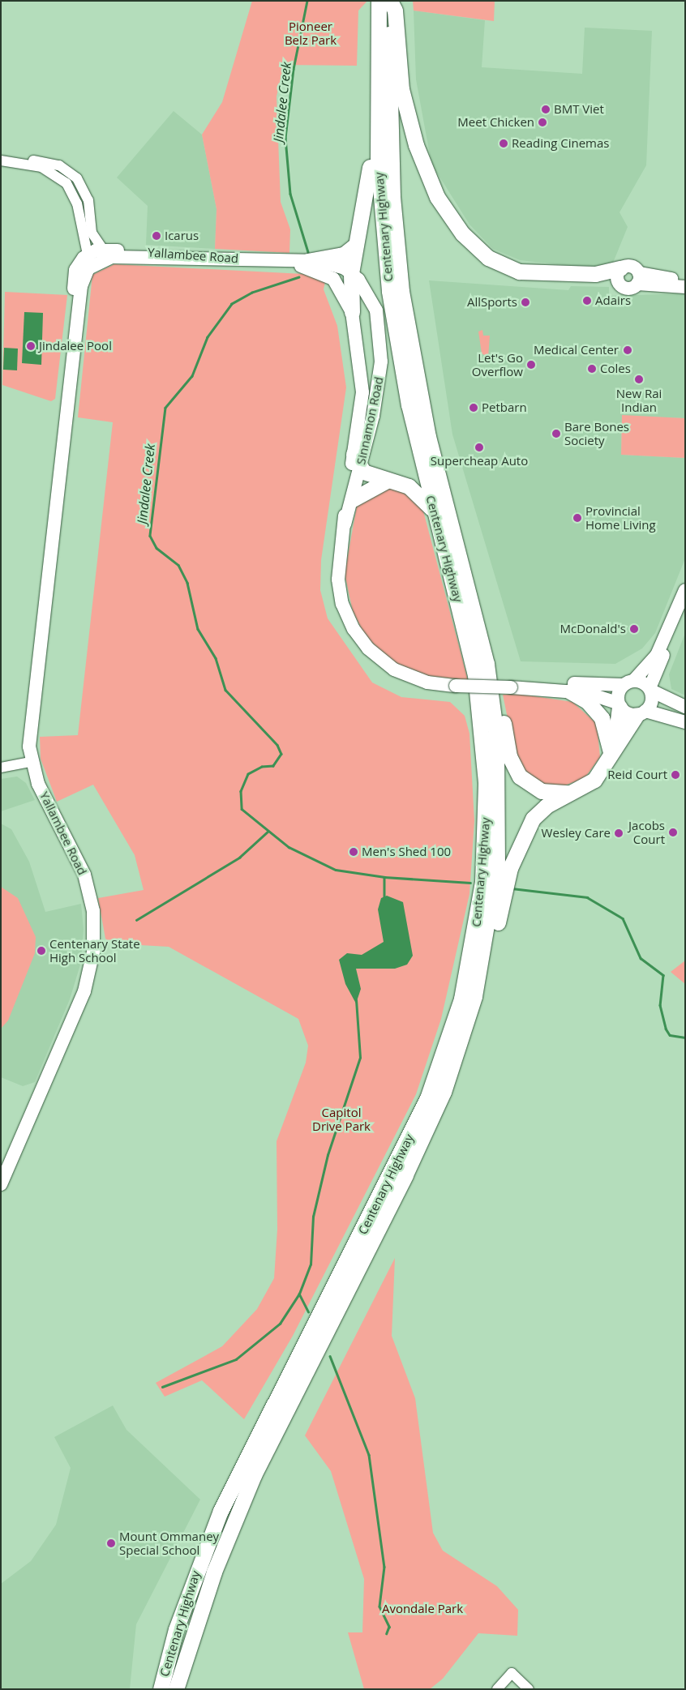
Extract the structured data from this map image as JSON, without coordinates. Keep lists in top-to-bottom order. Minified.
{"streets":{"highway":["Centenary Highway"],"main road":["Yallambee Road","Sinnamon Road"]},"crossings":[["Yallambee Road","Sinnamon Road"]],"water":["Jindalee Creek"],"parks":["Pioneer Belz Park","Capitol Drive Park","Avondale Park"],"places":["BMT Viet","Meet Chicken","Reading Cinemas","Icarus","Adairs","AllSports","Jindalee Pool","Medical Center","Let's Go Overflow","Coles","New Rai Indian","Petbarn","Bare Bones Society","Supercheap Auto","Provincial Home Living","McDonald's","Reid Court","Jacobs Court","Wesley Care","Men's Shed 100","Centenary State High School","Mount Ommaney Special School"]}
